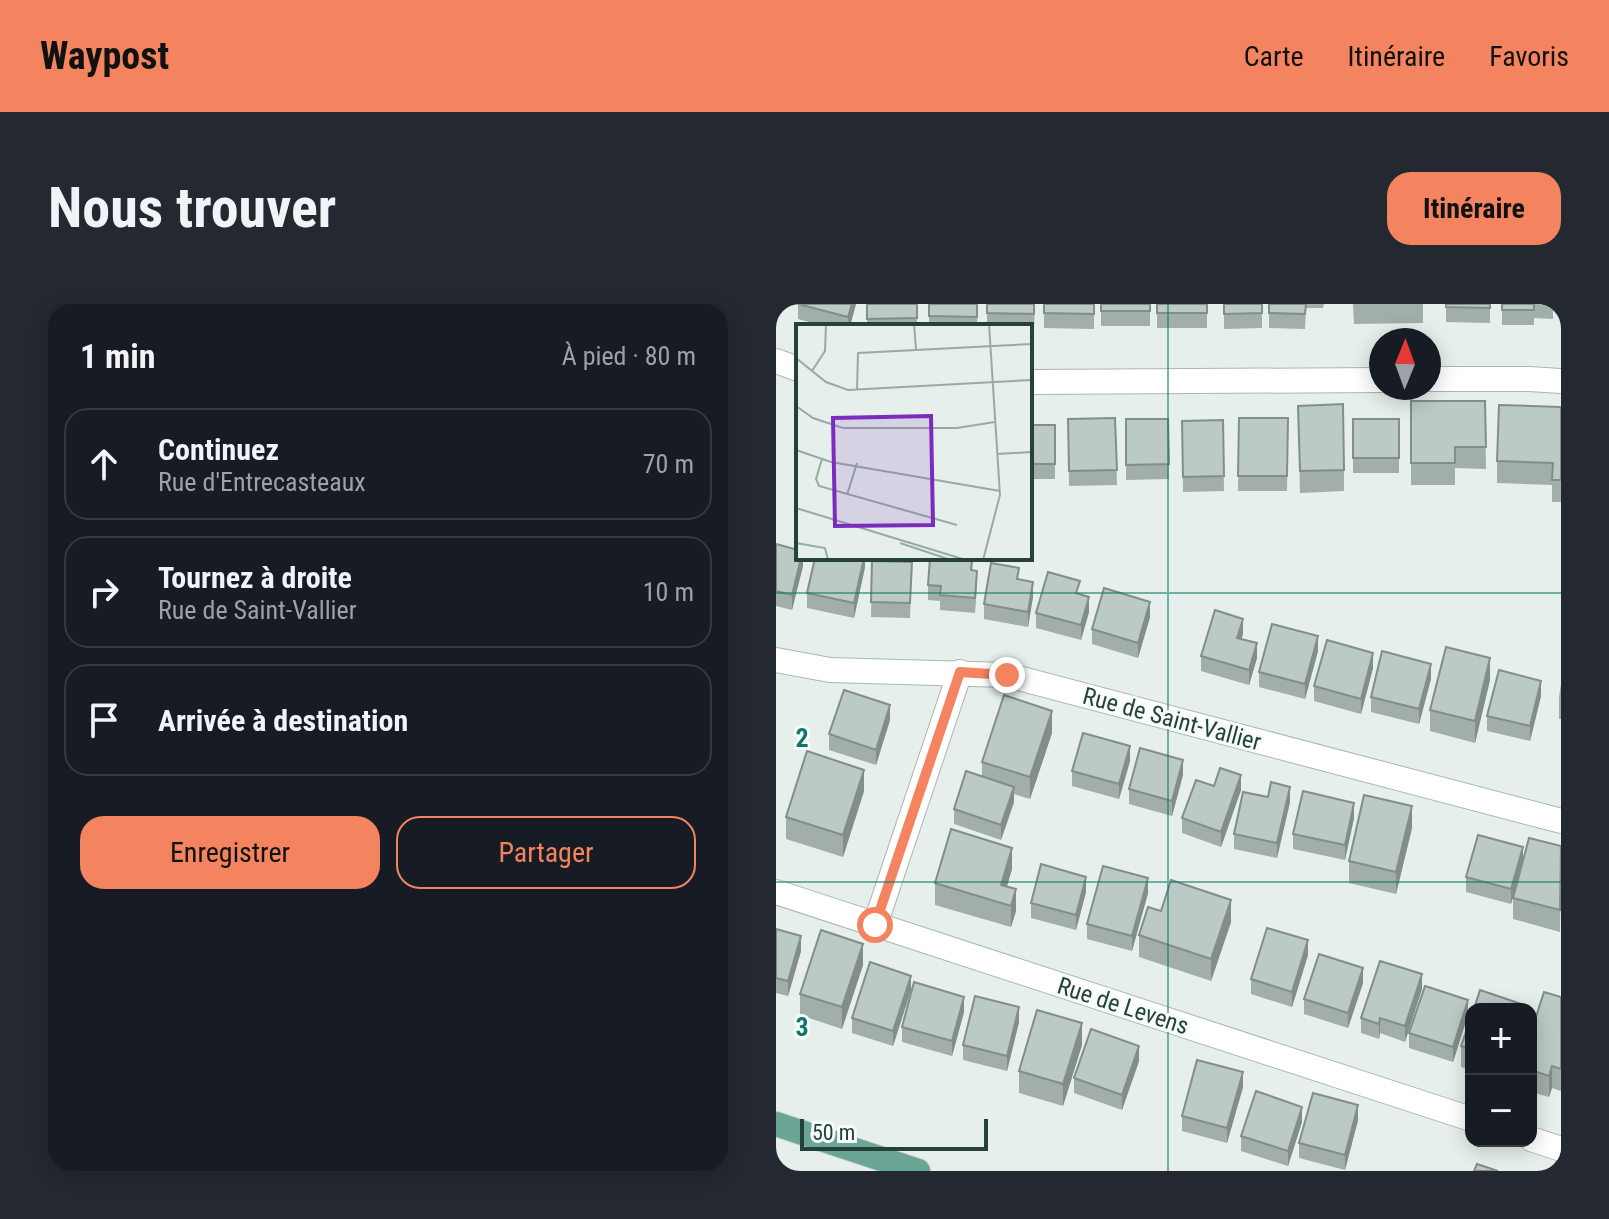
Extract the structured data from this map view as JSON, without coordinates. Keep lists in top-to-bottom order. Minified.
{"streets":{"street":["Rue de Saint-Vallier","Rue de Levens"]},"scale_bar":"50 m","north":"top","page":{"header":"Waypost","nav":["Carte","Itinéraire","Favoris"],"buttons":["Itinéraire",["Enregistrer","Partager"]],"title":"Nous trouver","heading":["1 min","À pied · 80 m"],"list":[["Continuez","Rue d'Entrecasteaux","70 m"],["Tournez à droite","Rue de Saint-Vallier","10 m"],"Arrivée à destination"],"map_buttons":["+","−"],"scale":"50 m"},"grid":{"rows":["2","3"]}}
